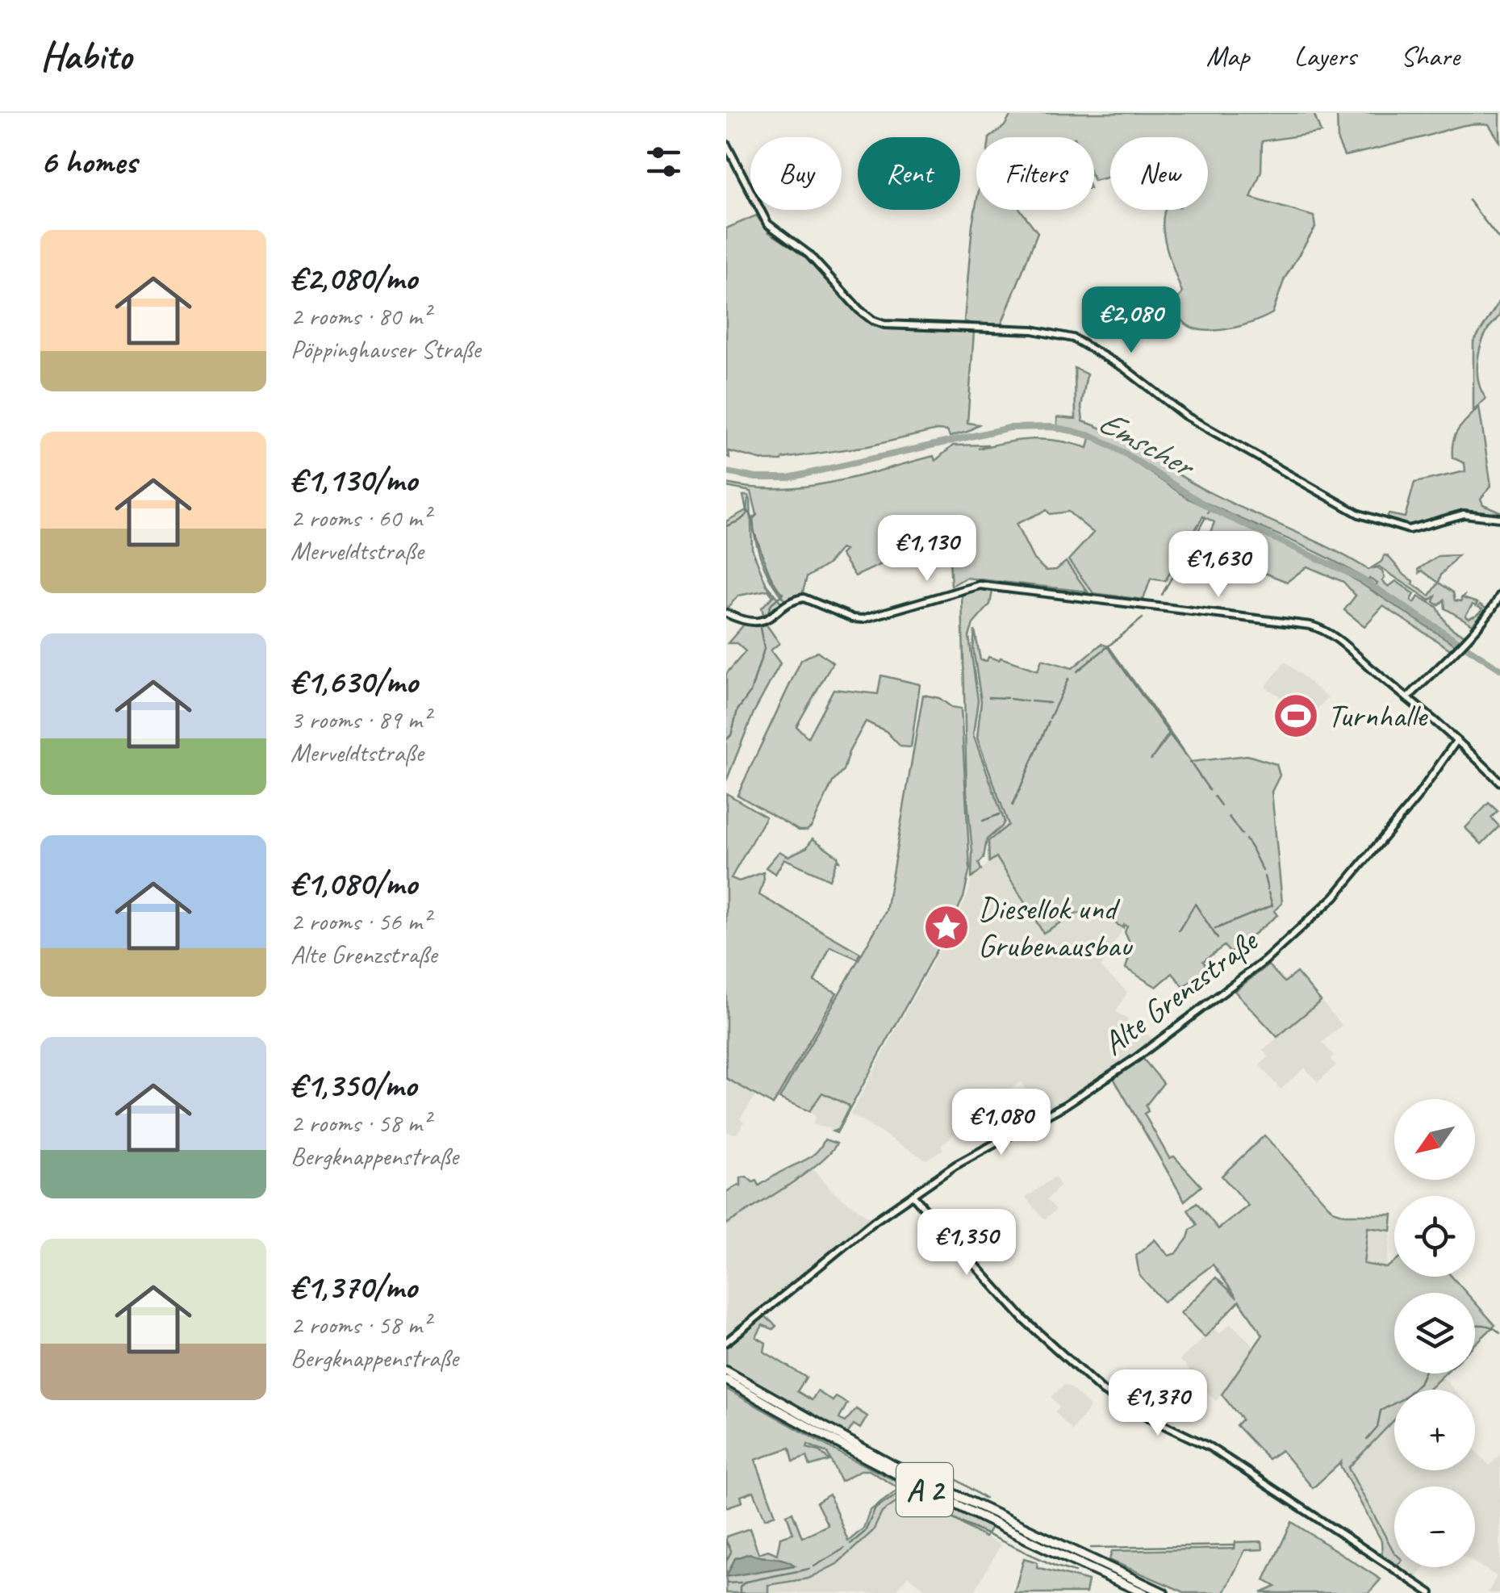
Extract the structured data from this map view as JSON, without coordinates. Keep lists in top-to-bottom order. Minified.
{"streets":{"highway":["A 2"],"main road":["Alte Grenzstraße"]},"water":["Emscher"],"places":{"sports":["Turnhalle"],"place":["Diesellok und Grubenausbau"]},"north":"bottom left","page":{"header":"Habito","nav":["Map","Layers","Share"],"heading":"6 homes","chip":["Buy","Rent","Filters","New"],"list":[{"name":"€2,080/mo","note":"2 rooms · 80 m² · Pöppinghauser Straße"},{"name":"€1,130/mo","note":"2 rooms · 60 m² · Merveldtstraße"},{"name":"€1,630/mo","note":"3 rooms · 89 m² · Merveldtstraße"},{"name":"€1,080/mo","note":"2 rooms · 56 m² · Alte Grenzstraße"},{"name":"€1,350/mo","note":"2 rooms · 58 m² · Bergknappenstraße"},{"name":"€1,370/mo","note":"2 rooms · 58 m² · Bergknappenstraße"}],"price":["€2,080","€1,130","€1,630","€1,080","€1,350","€1,370"],"map_buttons":["+","−"]}}
